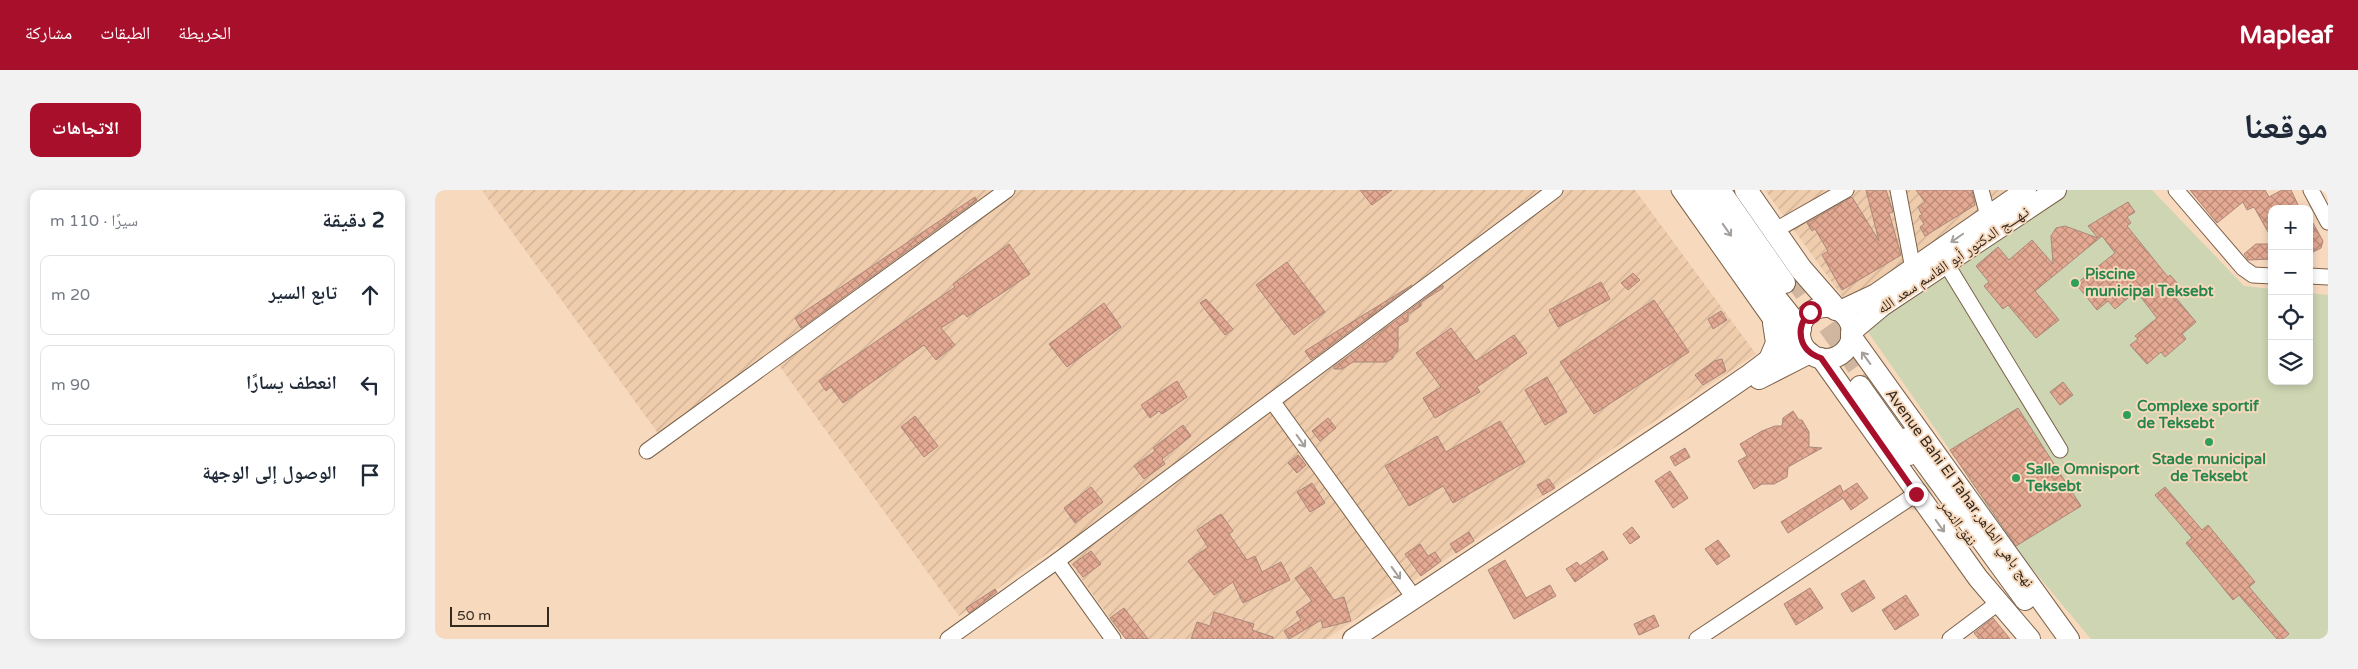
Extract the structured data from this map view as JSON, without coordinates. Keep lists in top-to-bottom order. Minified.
{"streets":{"main road":["نـهـــج الدكتور أبو القاسم سعد الله","Avenue Bahi El Tahar,نهج باهي الطاهر","نفق النصر"]},"crossings":[["نـهـــج الدكتور أبو القاسم سعد الله","Avenue Bahi El Tahar,نهج باهي الطاهر"]],"places":["Piscine municipal Teksebt","Complexe sportif de Teksebt","Stade municipal de Teksebt","Salle Omnisport Teksebt"],"scale_bar":"50 m","page":{"header":"Mapleaf","nav":["الخريطة","الطبقات","مشاركة"],"title":"موقعنا","buttons":"الاتجاهات","heading":["2 دقيقة","سيرًا · 110 m"],"map_buttons":["+","−"],"list":[["تابع السير","20 m"],["انعطف يسارًا","90 m"],"الوصول إلى الوجهة"],"scale":"50 m"}}
